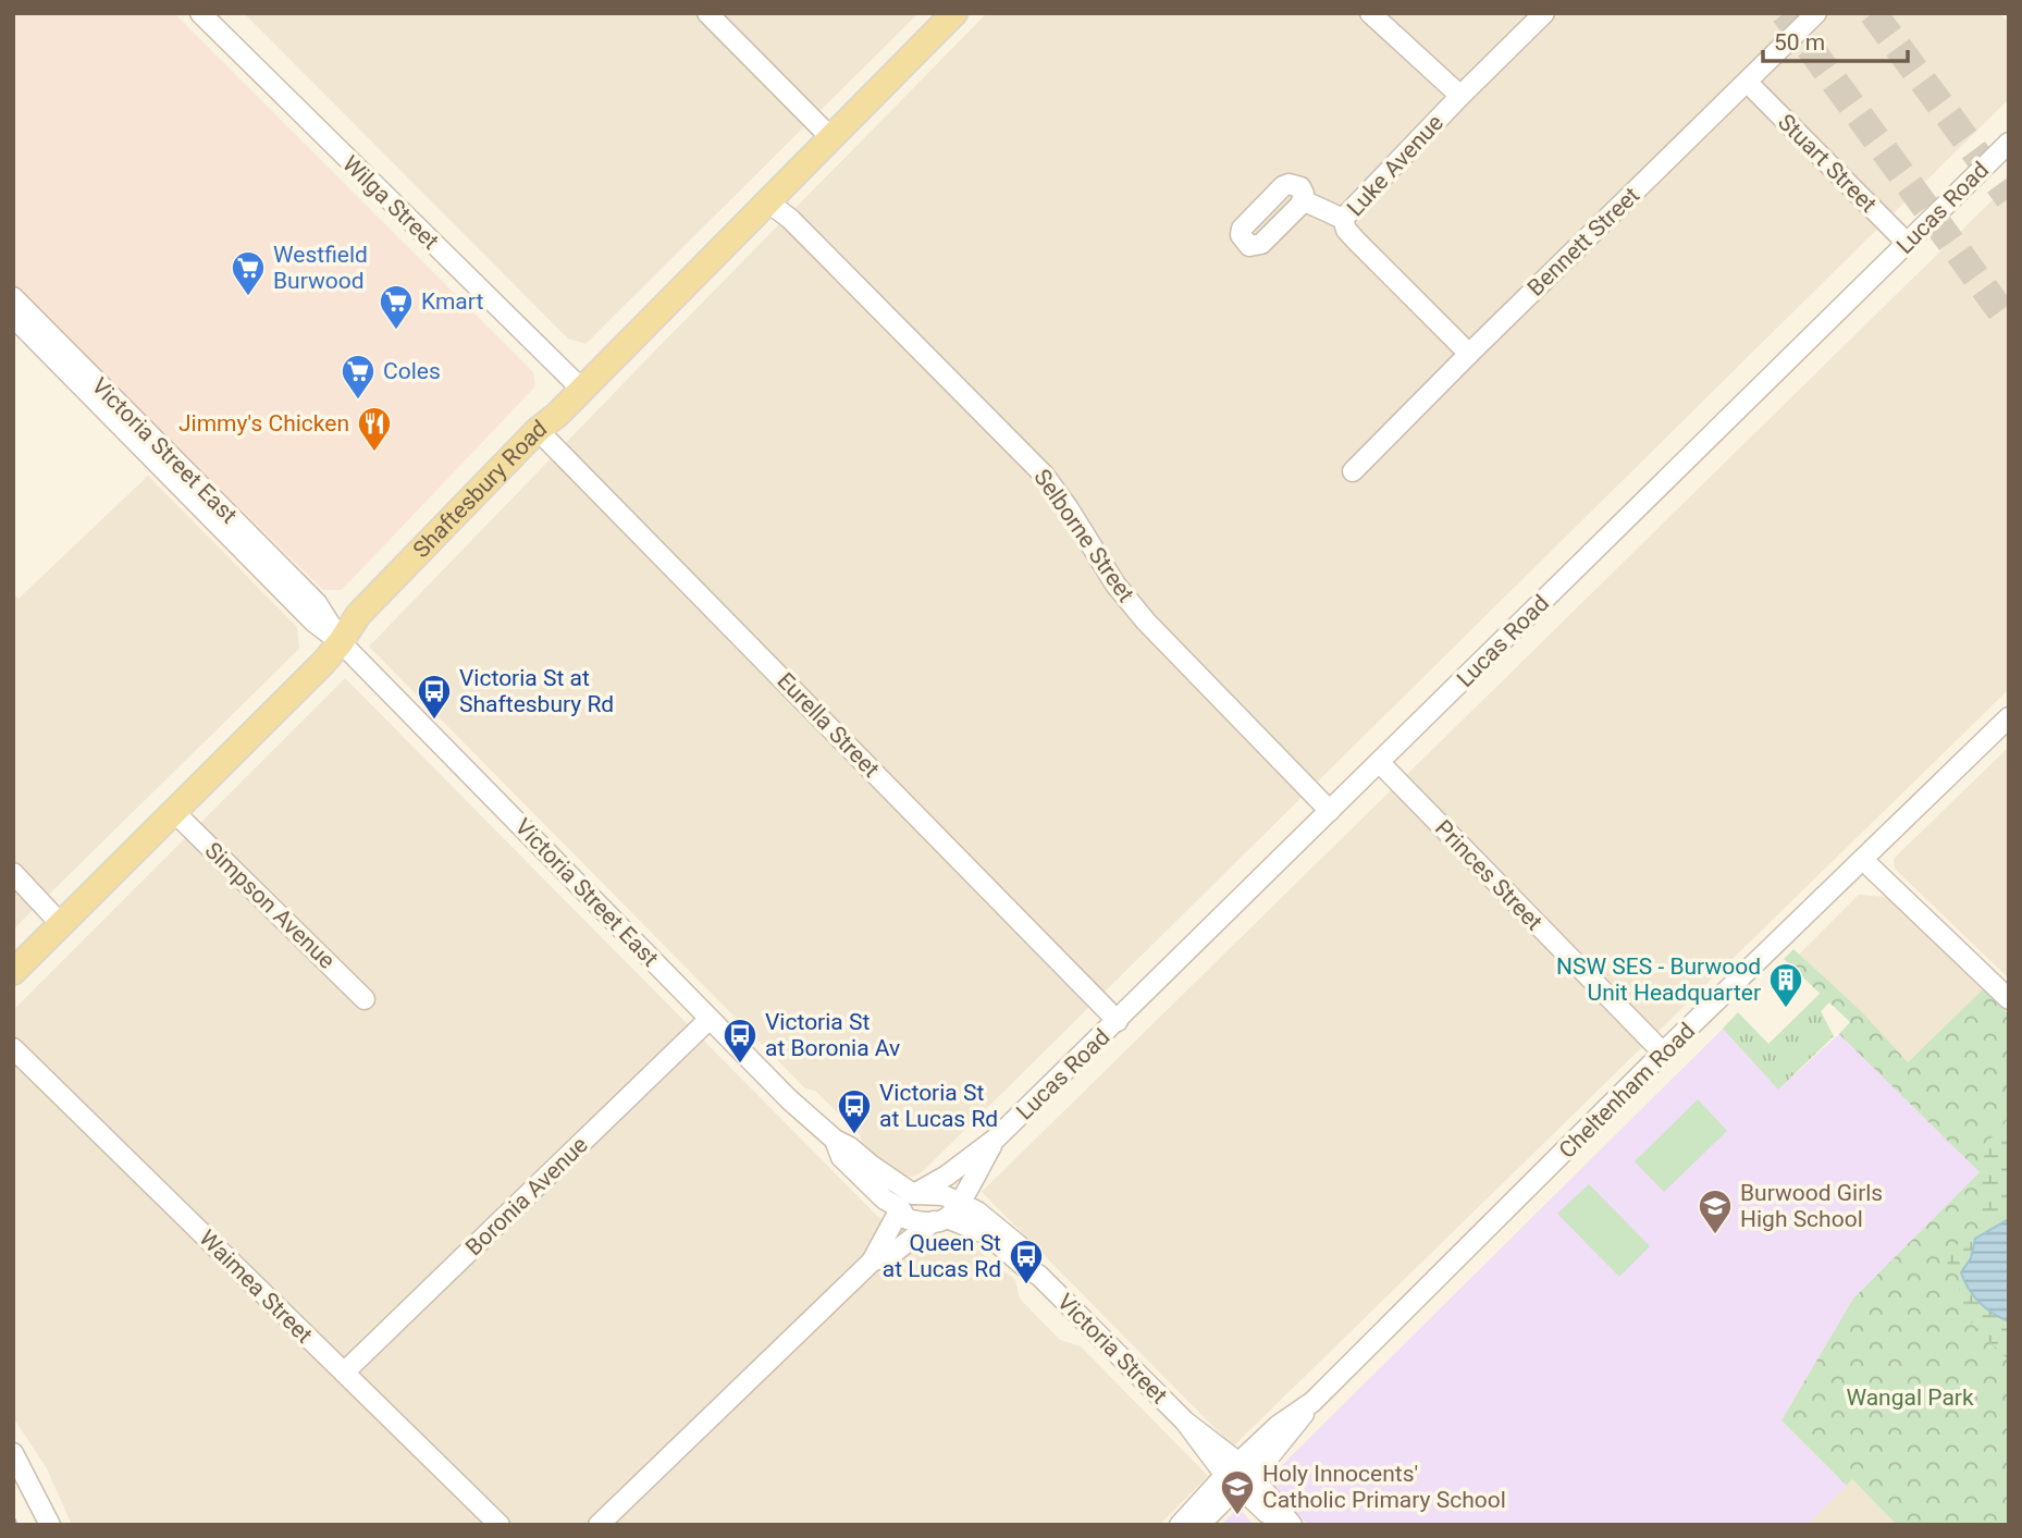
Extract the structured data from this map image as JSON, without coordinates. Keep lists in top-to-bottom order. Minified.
{"streets":{"main road":["Shaftesbury Road"],"street":["Stuart Street","Luke Avenue","Wilga Street","Lucas Road","Bennett Street","Victoria Street East","Selborne Street","Eurella Street","Princes Street","Simpson Avenue","Cheltenham Road","Boronia Avenue","Waimea Street","Victoria Street"]},"crossings":[["Stuart Street","Lucas Road"],["Stuart Street","Bennett Street"],["Luke Avenue","Bennett Street"],["Wilga Street","Shaftesbury Road"],["Lucas Road","Victoria Street East"],["Lucas Road","Selborne Street"],["Lucas Road","Eurella Street"],["Lucas Road","Princes Street"],["Lucas Road","Victoria Street"],["Victoria Street East","Shaftesbury Road"],["Victoria Street East","Boronia Avenue"],["Shaftesbury Road","Selborne Street"],["Shaftesbury Road","Eurella Street"],["Shaftesbury Road","Simpson Avenue"],["Princes Street","Cheltenham Road"],["Cheltenham Road","Victoria Street"],["Boronia Avenue","Waimea Street"]],"parks":["Wangal Park"],"places":{"supermarket":["Westfield Burwood","Kmart","Coles"],"restaurant":["Jimmy's Chicken"],"bus stop":["Victoria St at Shaftesbury Rd","Victoria St at Boronia Av","Victoria St at Lucas Rd","Queen St at Lucas Rd"],"building":["NSW SES - Burwood Unit Headquarter"],"school or university":["Burwood Girls High School","Holy Innocents' Catholic Primary School"]},"scale_bar":"50 m"}
